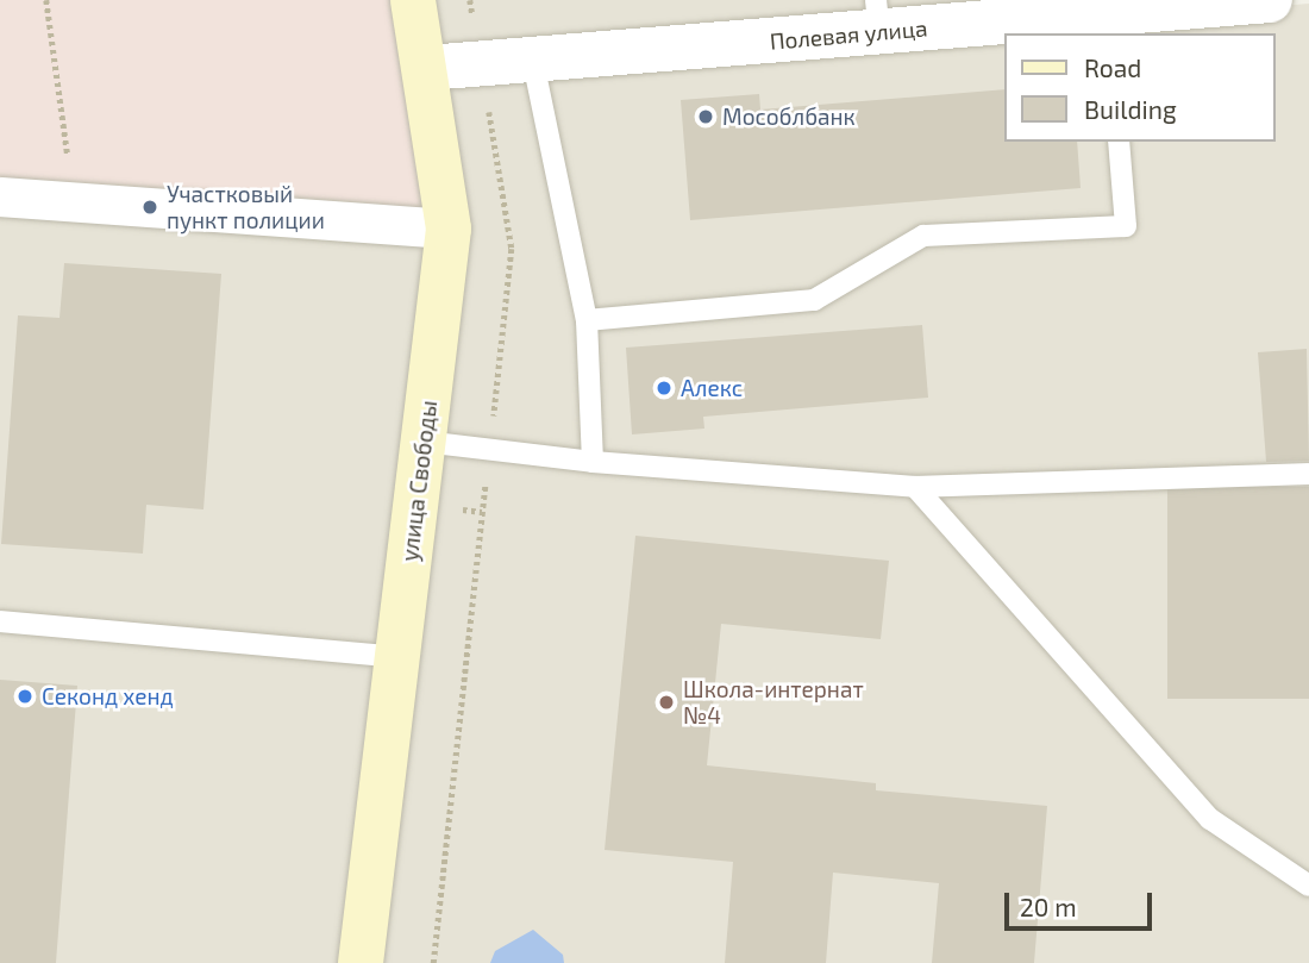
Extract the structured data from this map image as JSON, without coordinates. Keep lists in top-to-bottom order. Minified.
{"streets":{"main road":["улица Свободы"],"street":["Полевая улица"]},"crossings":[["Полевая улица","улица Свободы"]],"places":["Мособлбанк","Участковый пункт полиции","Алекс","Секонд хенд","Школа-интернат №4"],"legend":["Road","Building"],"scale_bar":"20 m"}
